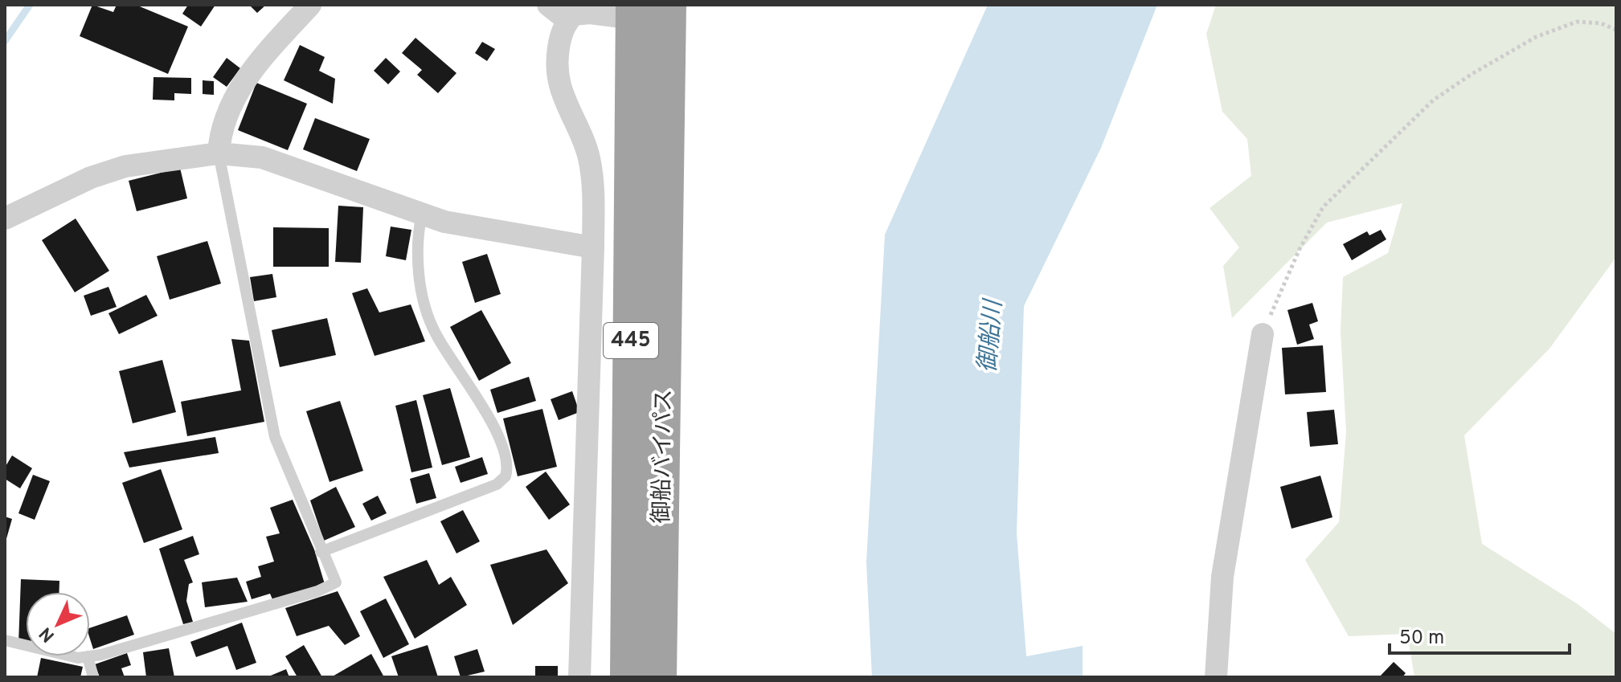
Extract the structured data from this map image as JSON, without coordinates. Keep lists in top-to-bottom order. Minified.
{"streets":{"highway":["445","御船バイパス"]},"water":["御船川"],"scale_bar":"50 m","north":"bottom left"}
